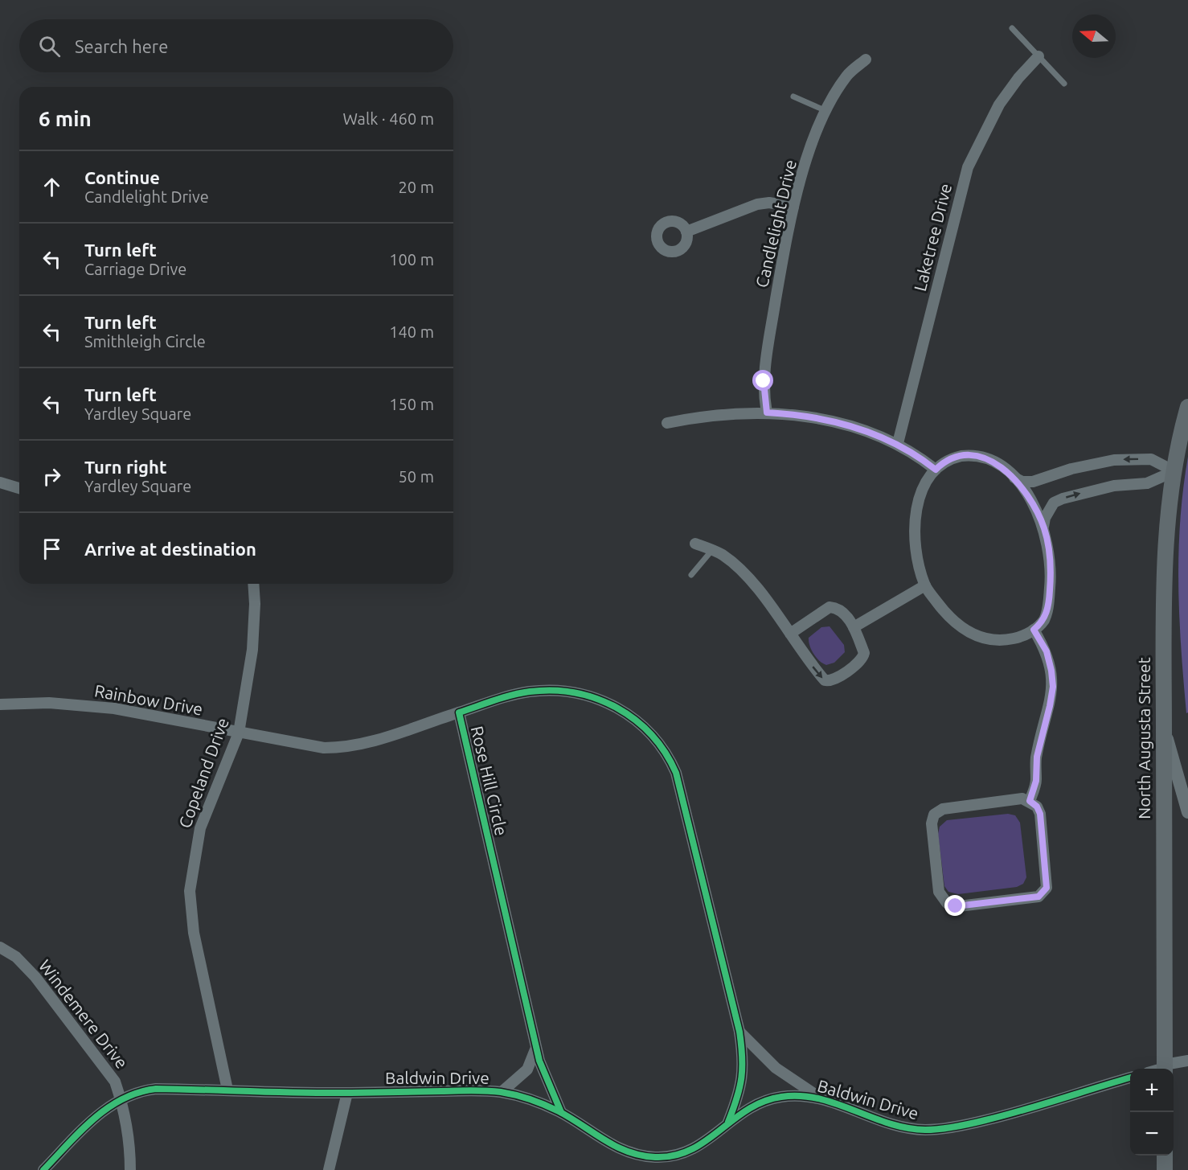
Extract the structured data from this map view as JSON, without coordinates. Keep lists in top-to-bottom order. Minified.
{"streets":{"main road":["North Augusta Street"],"street":["Candlelight Drive","Laketree Drive","Rainbow Drive","Copeland Drive","Rose Hill Circle","Windemere Drive","Baldwin Drive"]},"crossings":[["Rainbow Drive","Copeland Drive"],["Rainbow Drive","Rose Hill Circle"],["Copeland Drive","Baldwin Drive"],["Rose Hill Circle","Baldwin Drive"],["Windemere Drive","Baldwin Drive"]],"north":"left","page":{"search":"Search here","heading":["6 min","Walk · 460 m"],"list":[["Continue","Candlelight Drive","20 m"],["Turn left","Carriage Drive","100 m"],["Turn left","Smithleigh Circle","140 m"],["Turn left","Yardley Square","150 m"],["Turn right","Yardley Square","50 m"],"Arrive at destination"],"map_buttons":["+","−"]}}
